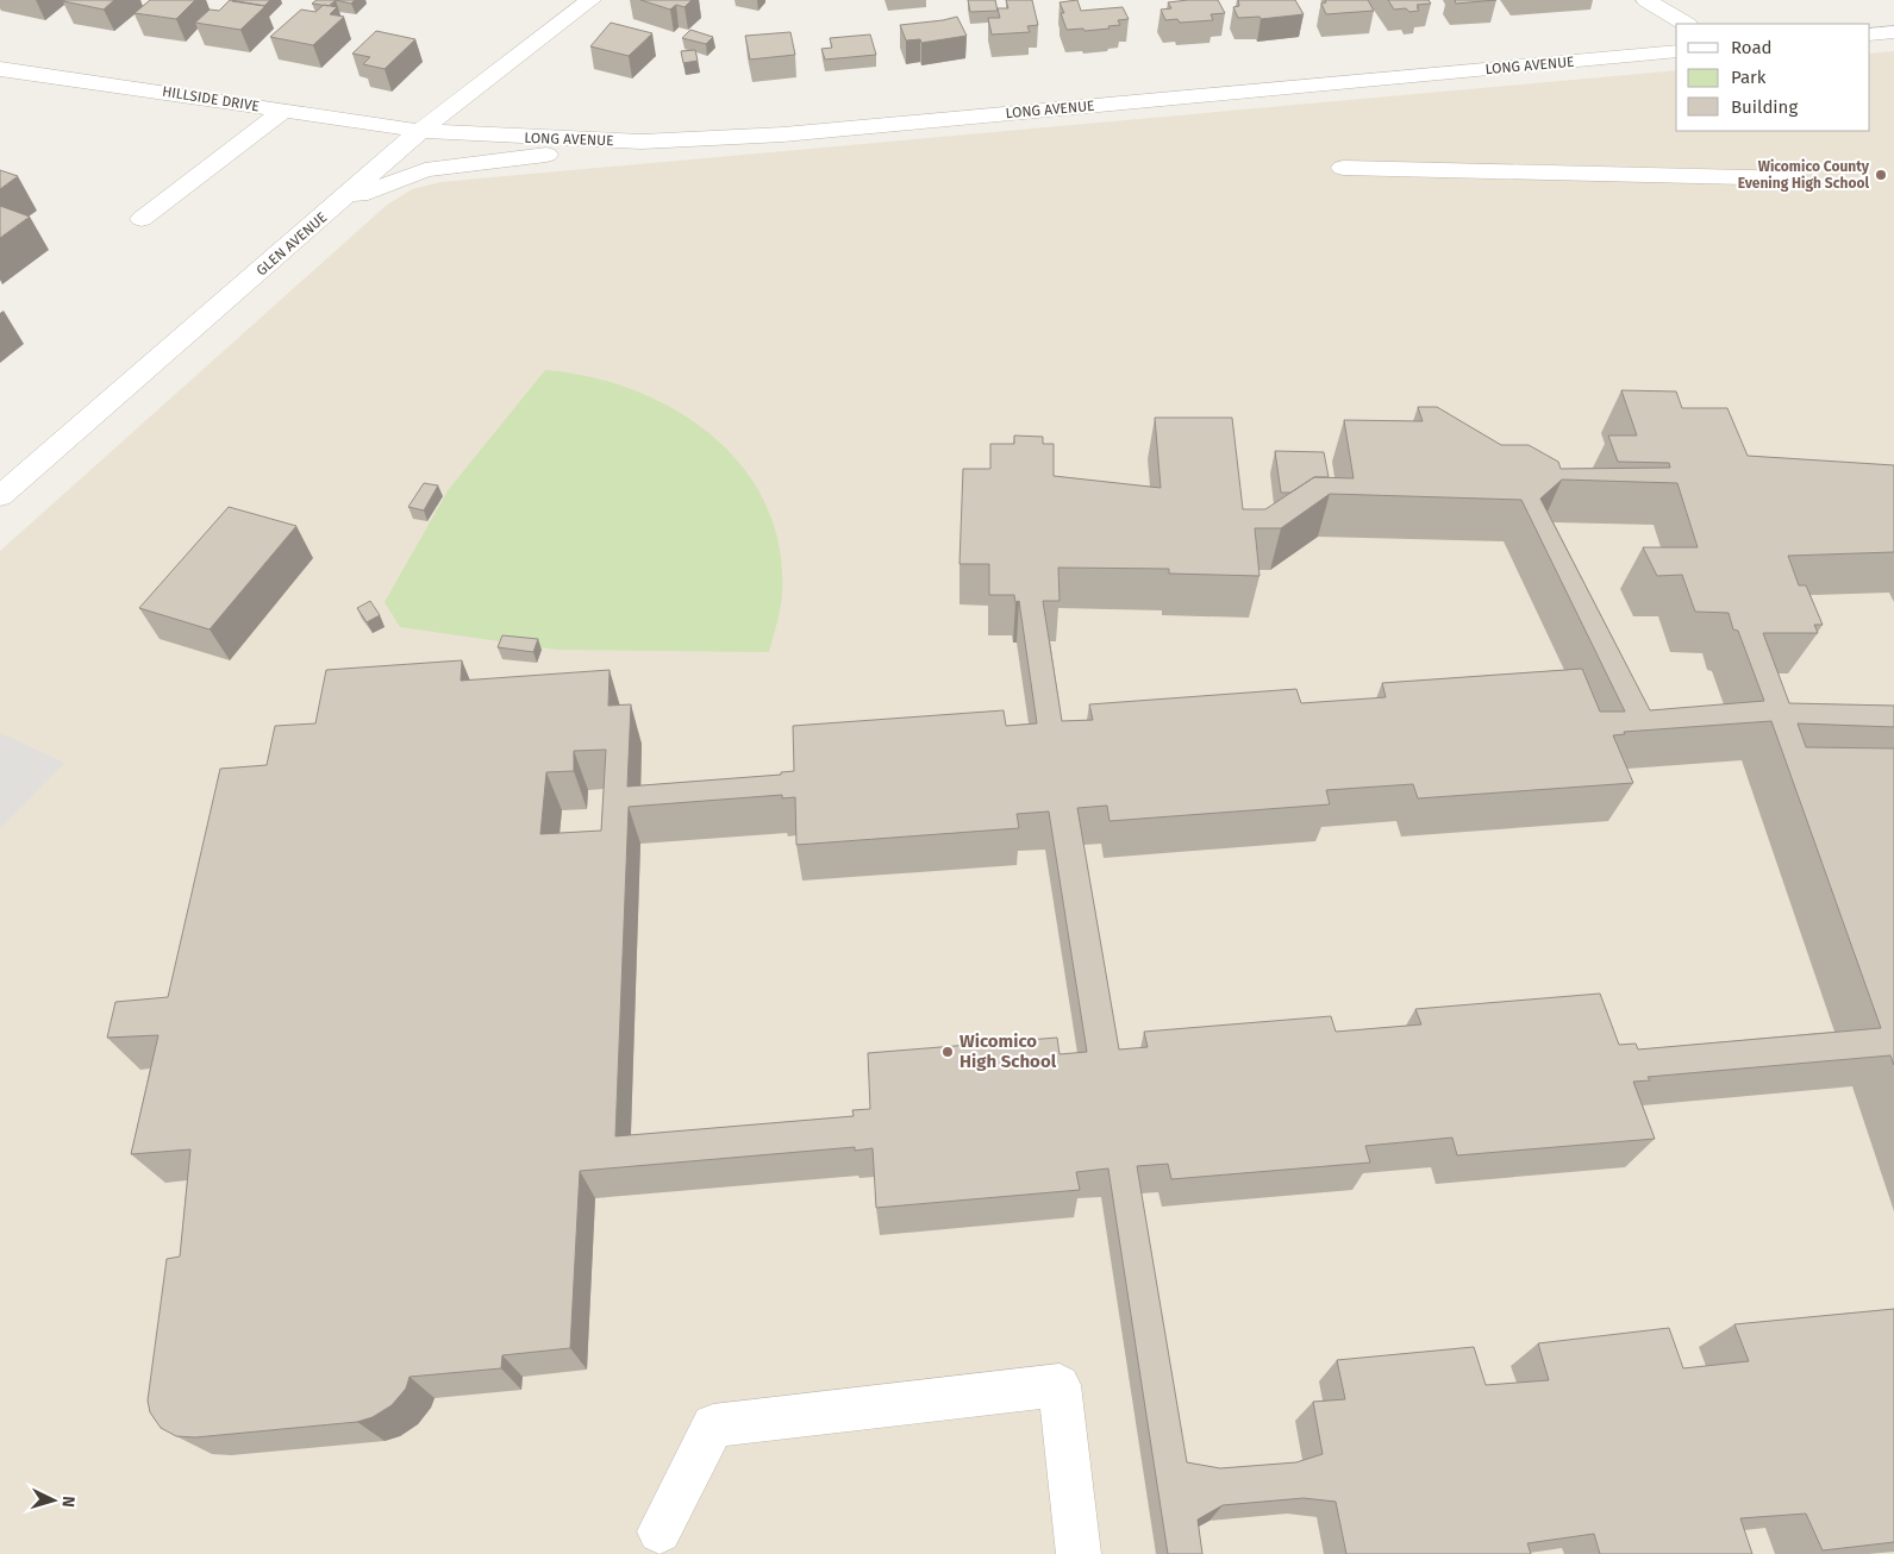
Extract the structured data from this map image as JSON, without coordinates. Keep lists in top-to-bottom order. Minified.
{"streets":{"street":["LONG AVENUE","HILLSIDE DRIVE","GLEN AVENUE"]},"crossings":[["LONG AVENUE","HILLSIDE DRIVE"],["LONG AVENUE","GLEN AVENUE"],["HILLSIDE DRIVE","GLEN AVENUE"]],"places":["Wicomico County Evening High School","Wicomico High School"],"legend":["Road","Park","Building"],"north":"right"}
